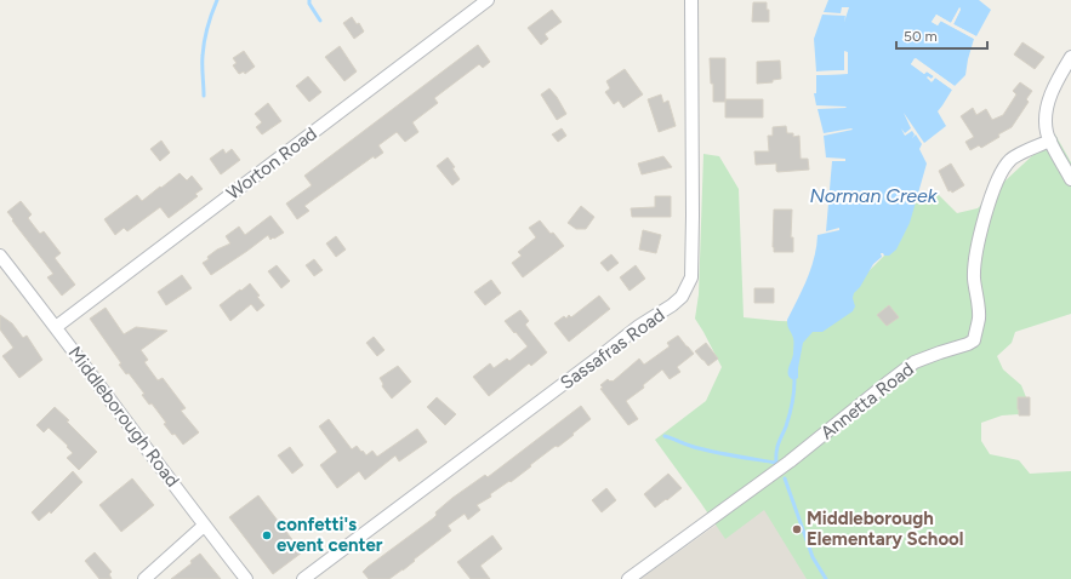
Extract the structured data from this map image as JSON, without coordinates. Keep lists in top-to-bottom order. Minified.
{"streets":{"street":["Worton Road","Sassafras Road","Annetta Road","Middleborough Road"]},"crossings":[["Worton Road","Middleborough Road"]],"water":["Norman Creek"],"places":["Middleborough Elementary School","confetti's event center"],"scale_bar":"50 m"}
